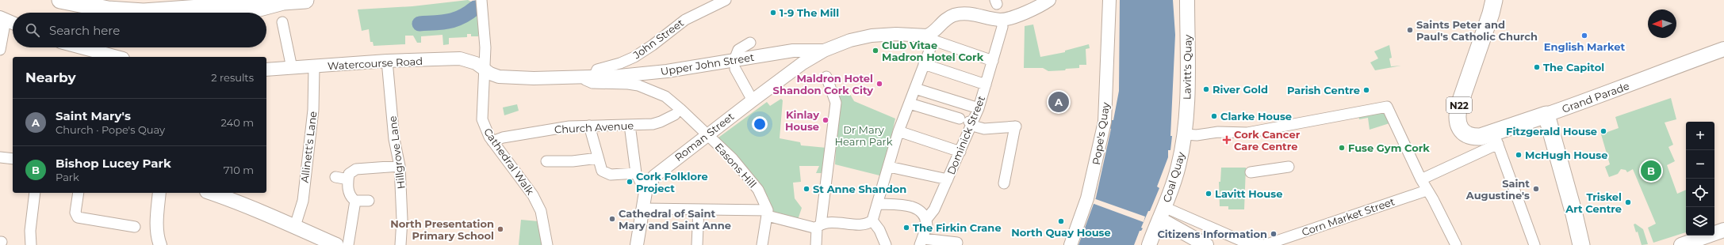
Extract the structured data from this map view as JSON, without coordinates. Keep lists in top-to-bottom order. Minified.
{"streets":{"highway":["Grand Parade","N22"],"main road":["Lavitt's Quay","Coal Quay"],"street":["John Street","Watercourse Road","Upper John Street","Church Avenue","Pope's Quay","Dominick Street","Roman Street","Allinett's Lane","Hillgrove Lane","Cathedral Walk","Easons Hill","Corn Market Street"]},"crossings":[["John Street","Upper John Street"],["Watercourse Road","Upper John Street"],["Watercourse Road","Allinett's Lane"],["Watercourse Road","Hillgrove Lane"],["Watercourse Road","Cathedral Walk"],["Upper John Street","Roman Street"],["Upper John Street","Cathedral Walk"],["Upper John Street","Easons Hill"],["Lavitt's Quay","Coal Quay"],["Church Avenue","Cathedral Walk"],["Roman Street","Easons Hill"],["Coal Quay","Corn Market Street"]],"parks":["Dr Mary Hearn Park"],"places":{"other":["1-9 The Mill","Saints Peter and Paul's Catholic Church","English Market","Club Vitae Madron Hotel Cork","The Capitol","Maldron Hotel Shandon Cork City","River Gold","Parish Centre","Clarke House","Kinlay House","Fitzgerald House","Fuse Gym Cork","McHugh House","Cork Folklore Project","St Anne Shandon","Saint Augustine's","Lavitt House","Triskel Art Centre","Cathedral of Saint Mary and Saint Anne","North Quay House","The Firkin Crane","North Presentation Primary School","Citizens Information"],"health":["Cork Cancer Care Centre"]},"north":"left","page":{"search":"Search here","heading":["Nearby","2 results"],"pins":["A","B"],"list":[{"mark":"A","name":"Saint Mary's","note":"Church · Pope's Quay","value":"240 m"},{"mark":"B","name":"Bishop Lucey Park","note":"Park","value":"710 m"}],"map_buttons":["+","−"]}}
